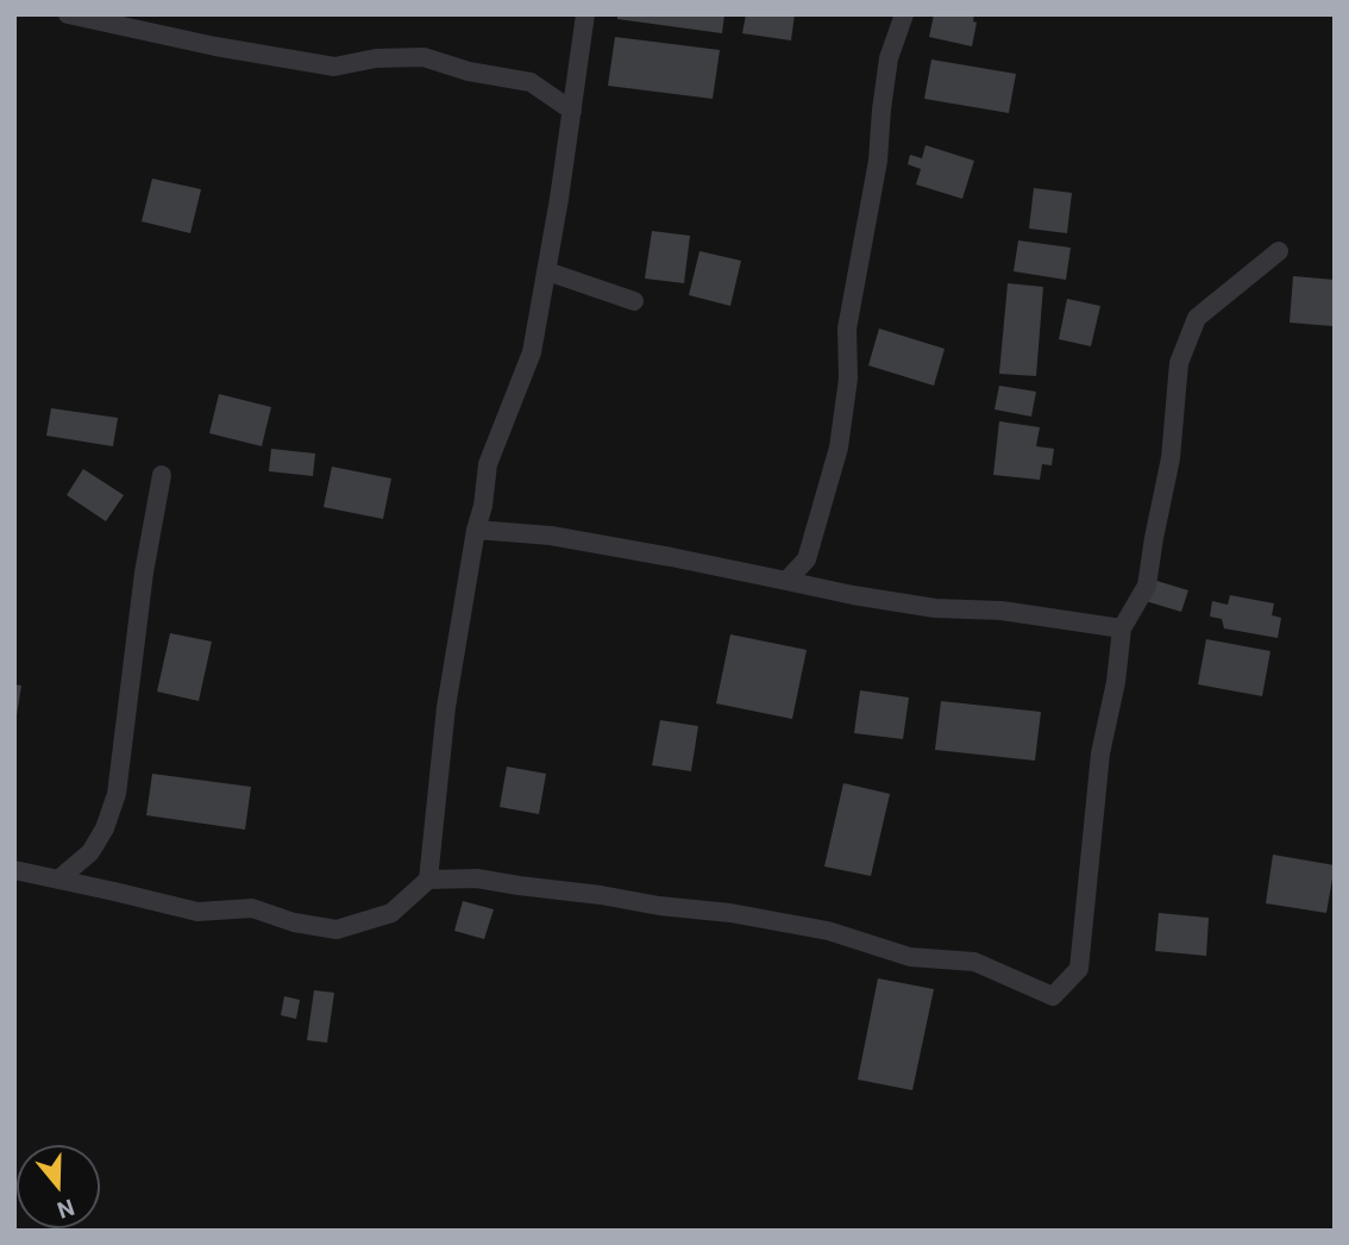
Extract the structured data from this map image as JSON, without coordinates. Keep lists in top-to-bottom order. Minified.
{"north":"bottom"}
